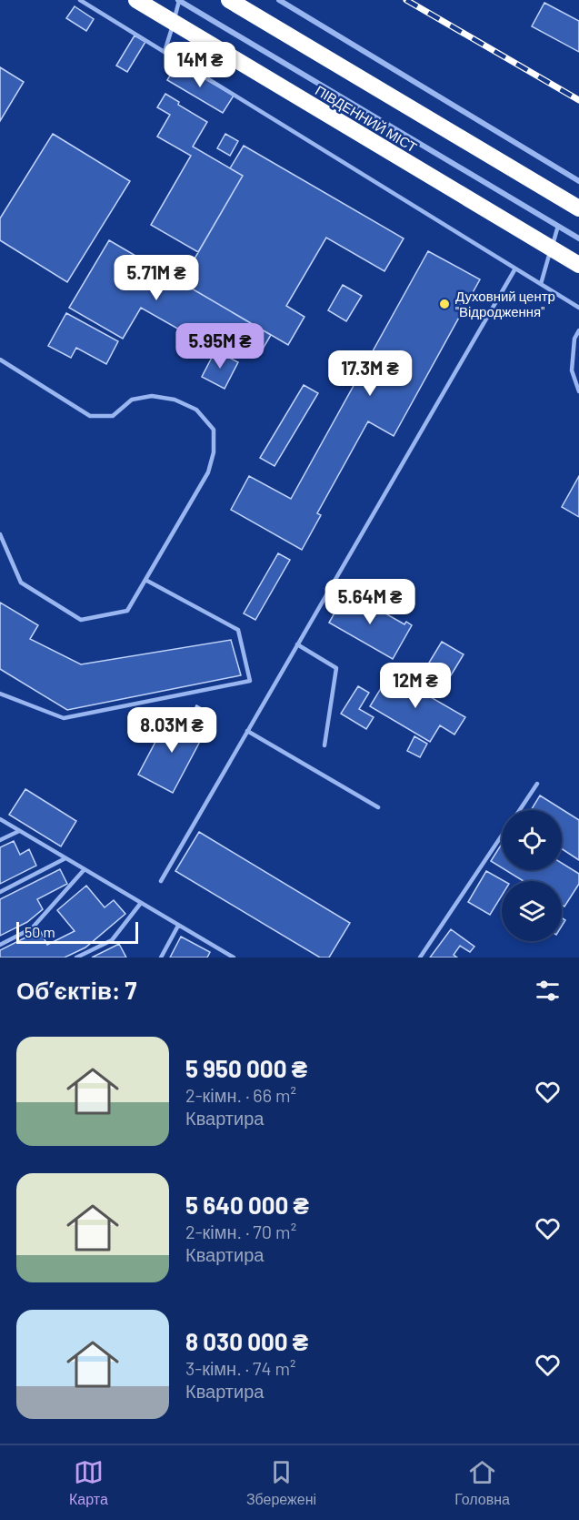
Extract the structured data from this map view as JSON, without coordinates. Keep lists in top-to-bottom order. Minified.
{"streets":{"highway":["ПІВДЕННИЙ МІСТ"]},"places":["Духовний центр \"Відродження\""],"scale_bar":"50 m","page":{"price":["14M ₴","5.71M ₴","5.95M ₴","17.3M ₴","5.64M ₴","12M ₴","8.03M ₴"],"scale":"50 m","heading":"Об’єктів: 7","list":[{"name":"5 950 000 ₴","note":"2-кімн. · 66 m² · Квартира"},{"name":"5 640 000 ₴","note":"2-кімн. · 70 m² · Квартира"},{"name":"8 030 000 ₴","note":"3-кімн. · 74 m² · Квартира"}],"tabs":["Карта","Збережені","Головна"]}}
